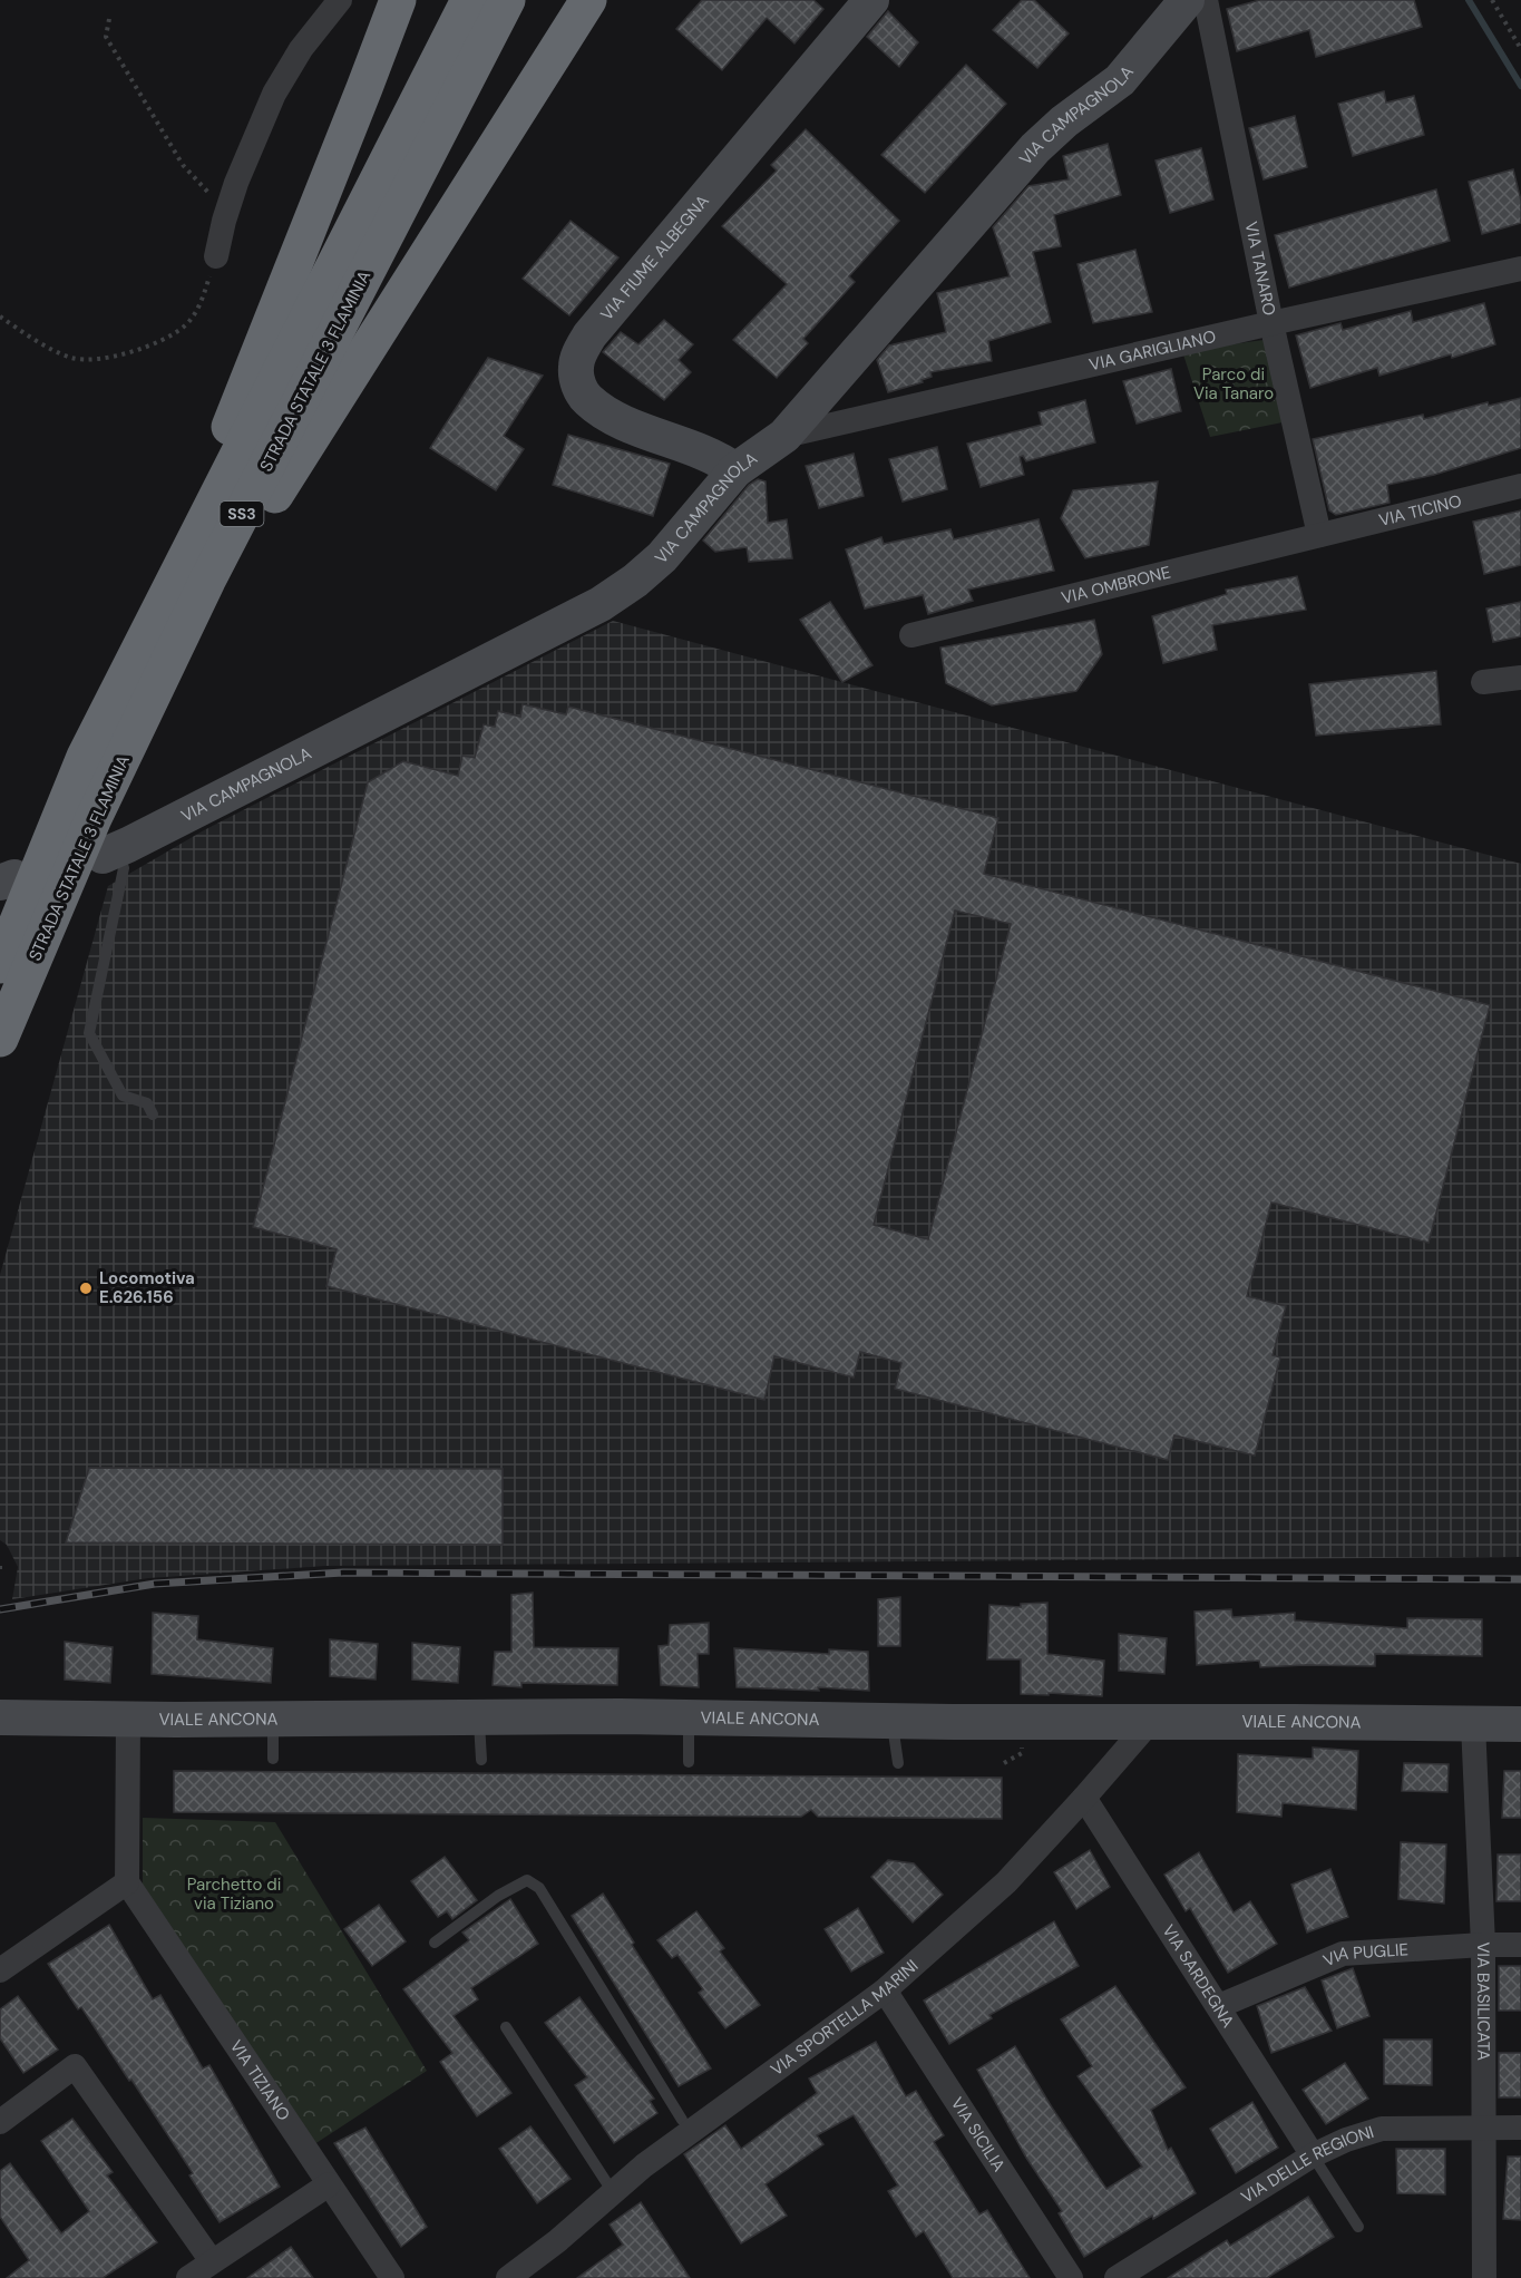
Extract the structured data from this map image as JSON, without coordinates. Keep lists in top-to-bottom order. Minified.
{"streets":{"highway":["STRADA STATALE 3 FLAMINIA","SS3"],"street":["VIA CAMPAGNOLA","VIA FIUME ALBEGNA","VIA TANARO","VIA GARIGLIANO","VIA TICINO","VIA OMBRONE","VIALE ANCONA","VIA PUGLIE","VIA SARDEGNA","VIA BASILICATA","VIA SPORTELLA MARINI","VIA TIZIANO","VIA SICILIA","VIA DELLE REGIONI"]},"crossings":[["VIA CAMPAGNOLA","VIA FIUME ALBEGNA"],["VIA CAMPAGNOLA","VIA GARIGLIANO"],["VIA TANARO","VIA GARIGLIANO"],["VIA TANARO","VIA TICINO"],["VIA TANARO","VIA OMBRONE"],["VIA TICINO","VIA OMBRONE"],["VIALE ANCONA","VIA BASILICATA"],["VIALE ANCONA","VIA SPORTELLA MARINI"],["VIA PUGLIE","VIA SARDEGNA"],["VIA PUGLIE","VIA BASILICATA"],["VIA SARDEGNA","VIA SPORTELLA MARINI"],["VIA SARDEGNA","VIA DELLE REGIONI"],["VIA BASILICATA","VIA DELLE REGIONI"],["VIA SPORTELLA MARINI","VIA SICILIA"]],"parks":["Parco di Via Tanaro","Parchetto di via Tiziano"],"places":["Locomotiva E.626.156"]}
